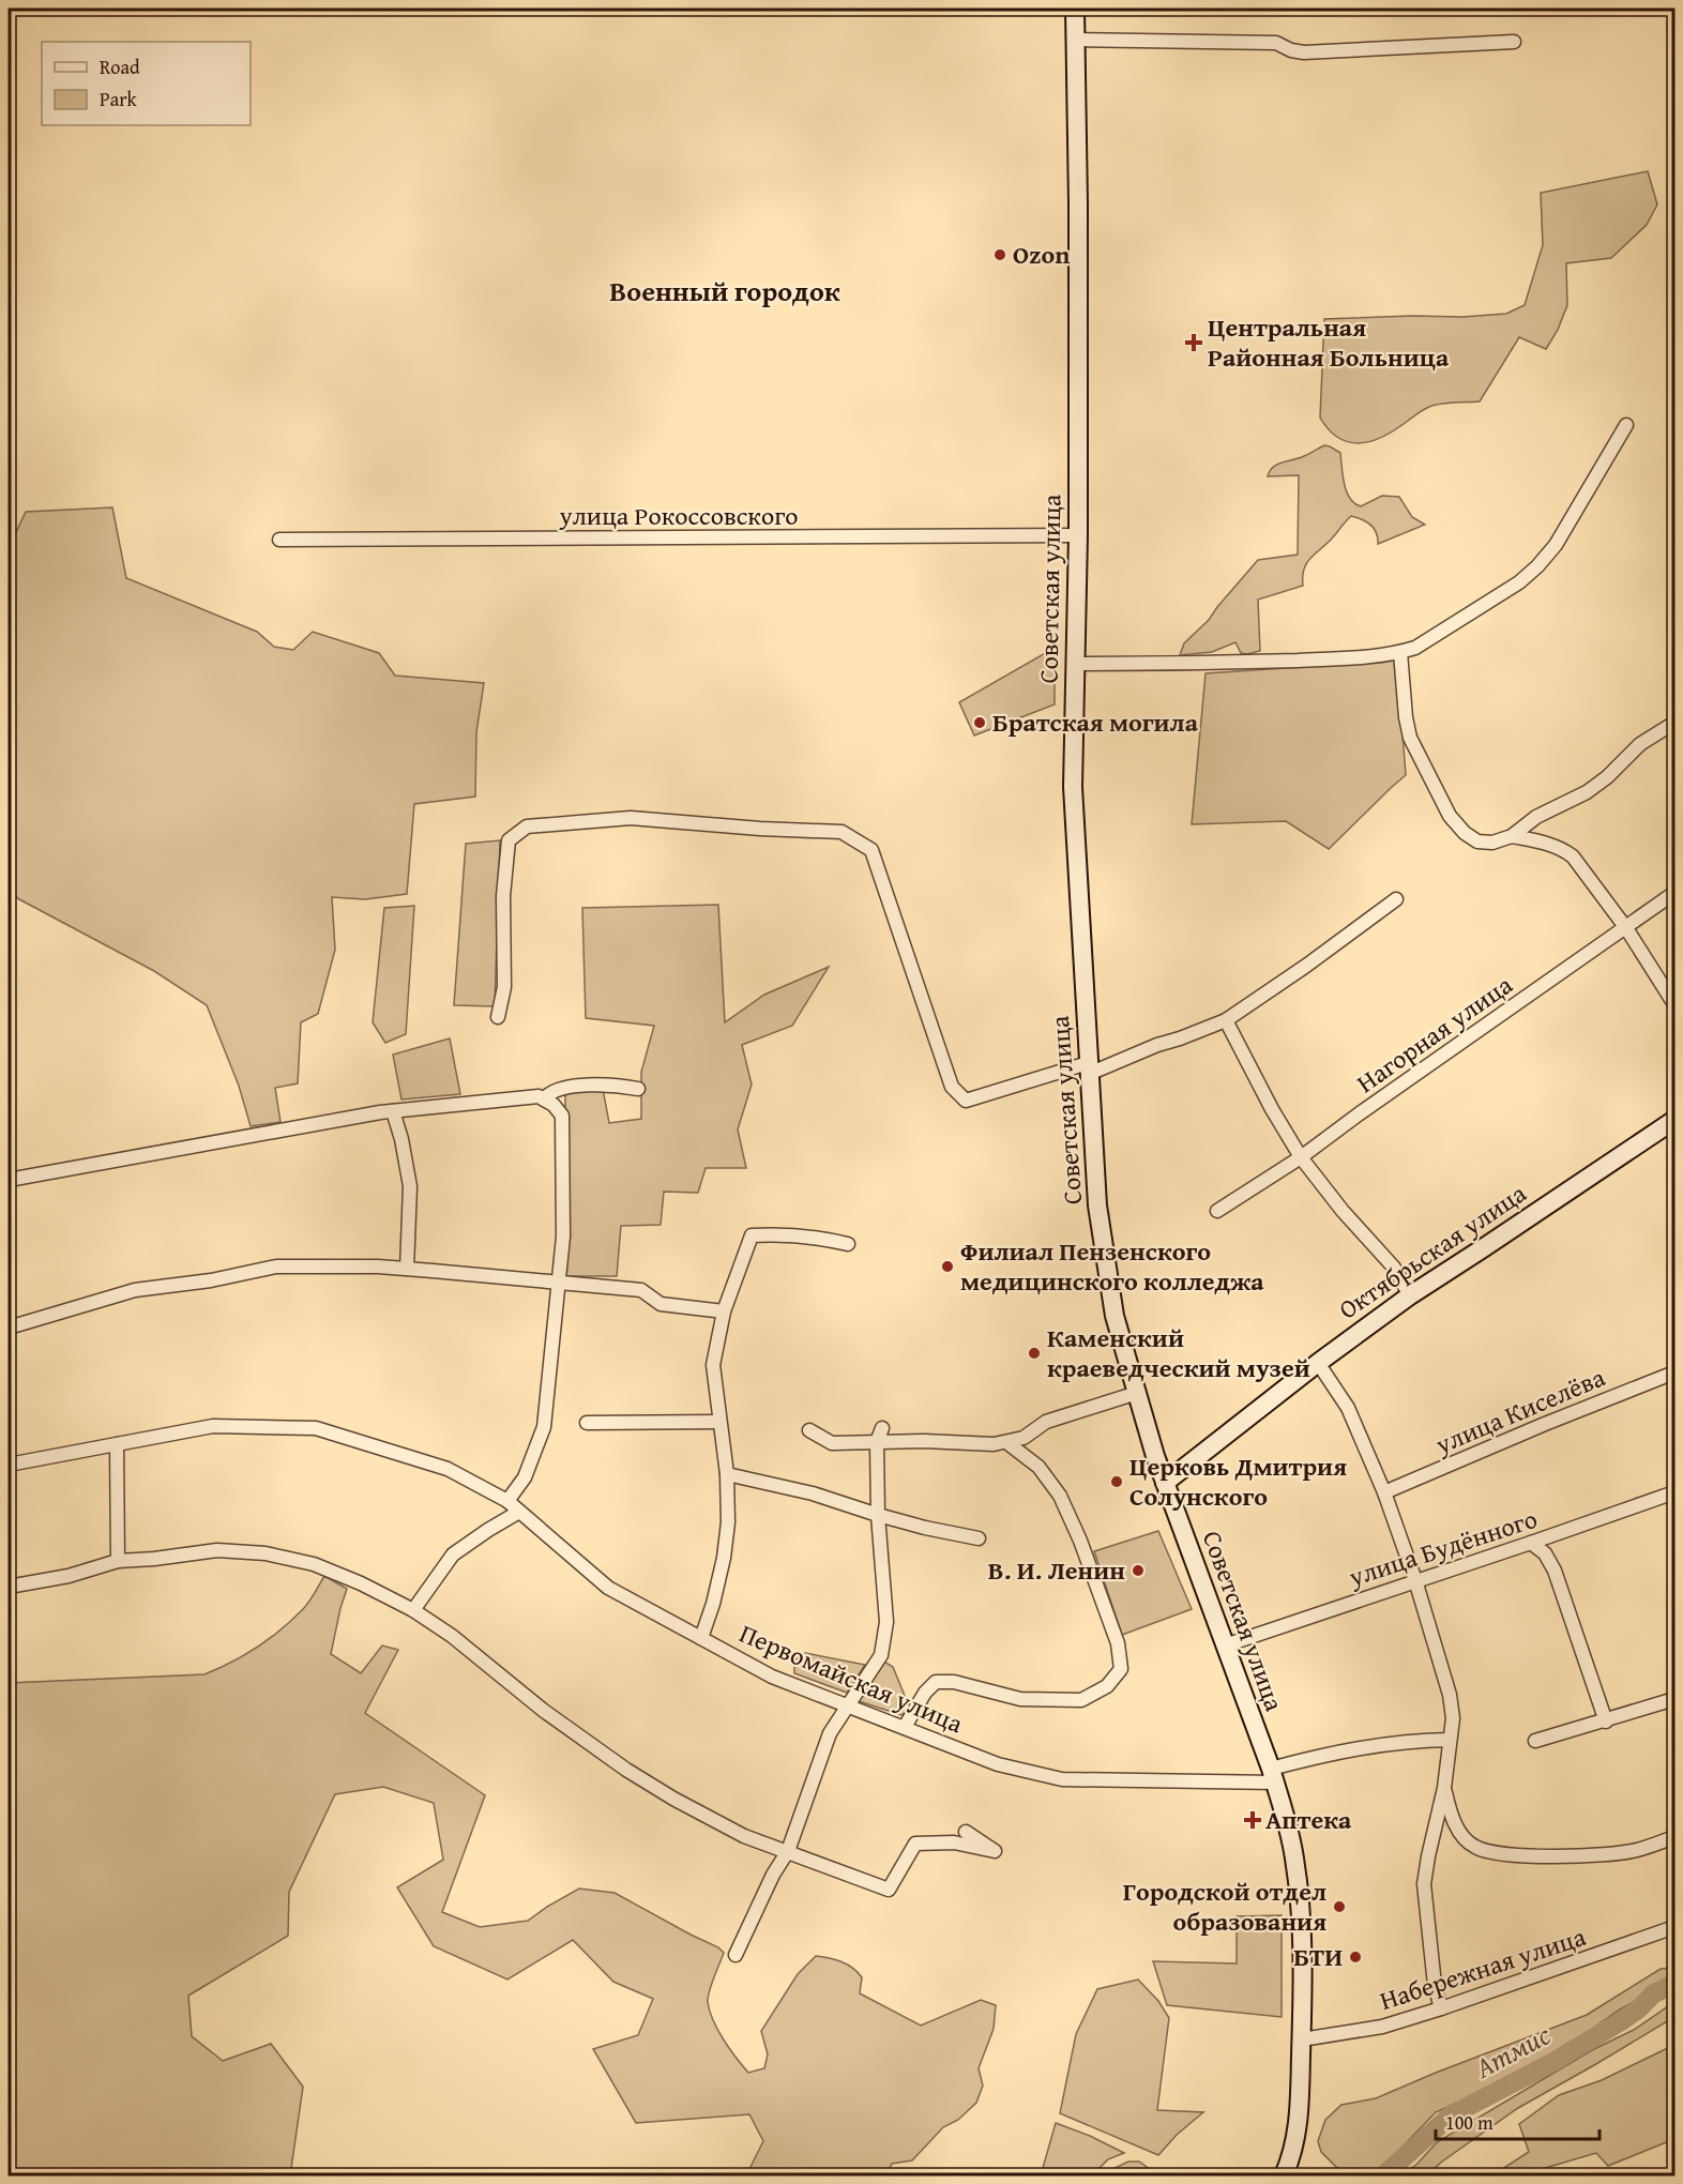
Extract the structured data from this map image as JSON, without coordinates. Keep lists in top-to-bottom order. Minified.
{"streets":{"main road":["Советская улица","Октябрьская улица"],"street":["улица Рокоссовского","Нагорная улица","улица Киселёва","улица Будённого","Первомайская улица","Набережная улица"]},"crossings":[["улица Рокоссовского","Советская улица"],["Советская улица","Октябрьская улица"],["Советская улица","улица Будённого"],["Советская улица","Первомайская улица"],["Советская улица","Набережная улица"]],"districts":["Военный городок"],"water":["Атмис"],"places":{"other":["Ozon","Братская могила","Филиал Пензенского медицинского колледжа","Каменский краеведческий музей","Церковь Дмитрия Солунского","В. И. Ленин","Городской отдел образования","БТИ"],"health":["Центральная Районная Больница","Аптека"]},"legend":["Road","Park"],"scale_bar":"100 m"}
